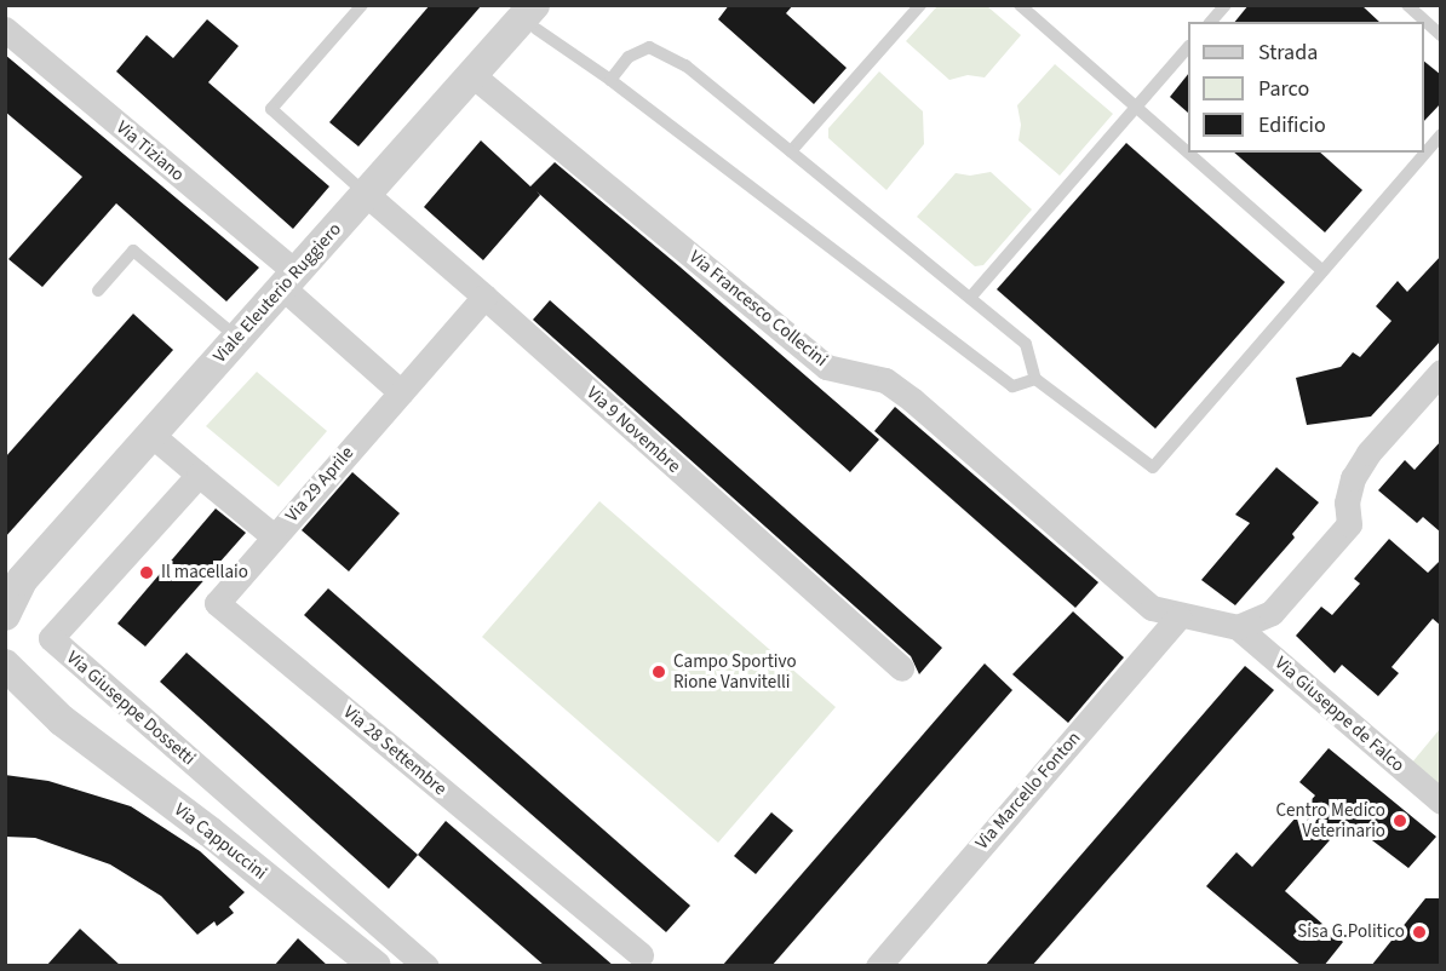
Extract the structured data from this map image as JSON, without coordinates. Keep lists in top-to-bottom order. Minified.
{"streets":{"street":["Via Tiziano","Viale Eleuterio Ruggiero","Via Francesco Collecini","Via 9 Novembre","Via 29 Aprile","Via Giuseppe Dossetti","Via Giuseppe de Falco","Via 28 Settembre","Via Marcello Fonton","Via Cappuccini"]},"crossings":[["Via Tiziano","Viale Eleuterio Ruggiero"],["Viale Eleuterio Ruggiero","Via Francesco Collecini"],["Viale Eleuterio Ruggiero","Via 9 Novembre"],["Via Francesco Collecini","Via Giuseppe de Falco"],["Via Francesco Collecini","Via Marcello Fonton"],["Via 9 Novembre","Via 29 Aprile"],["Via 29 Aprile","Via Giuseppe Dossetti"],["Via 29 Aprile","Via 28 Settembre"]],"places":["Il macellaio","Campo Sportivo Rione Vanvitelli","Centro Medico Veterinario","Sisa G.Politico"],"legend":["Strada","Parco","Edificio"]}
